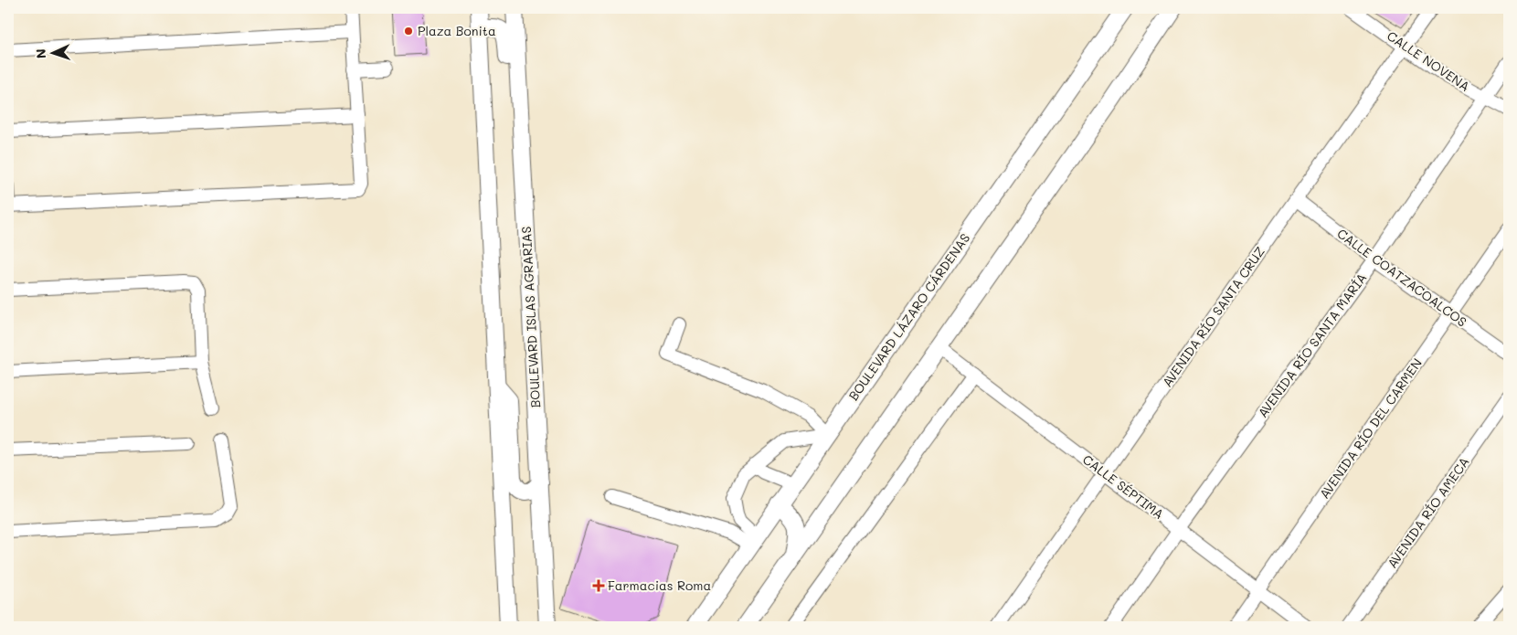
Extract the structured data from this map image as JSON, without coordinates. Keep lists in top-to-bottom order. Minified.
{"streets":{"main road":["BOULEVARD ISLAS AGRARIAS","BOULEVARD LÁZARO CÁRDENAS"],"street":["CALLE NOVENA","CALLE COATZACOALCOS","AVENIDA RÍO SANTA CRUZ","AVENIDA RÍO SANTA MARÍA","AVENIDA RÍO DEL CARMEN","CALLE SÉPTIMA","AVENIDA RÍO AMECA"]},"crossings":[["CALLE NOVENA","AVENIDA RÍO SANTA CRUZ"],["CALLE NOVENA","AVENIDA RÍO SANTA MARÍA"],["CALLE COATZACOALCOS","AVENIDA RÍO SANTA CRUZ"],["CALLE COATZACOALCOS","AVENIDA RÍO SANTA MARÍA"],["CALLE COATZACOALCOS","AVENIDA RÍO DEL CARMEN"],["AVENIDA RÍO SANTA CRUZ","CALLE SÉPTIMA"],["AVENIDA RÍO SANTA MARÍA","CALLE SÉPTIMA"],["AVENIDA RÍO DEL CARMEN","CALLE SÉPTIMA"]],"places":{"other":["Plaza Bonita"],"health":["Farmacias Roma"]},"north":"left"}
